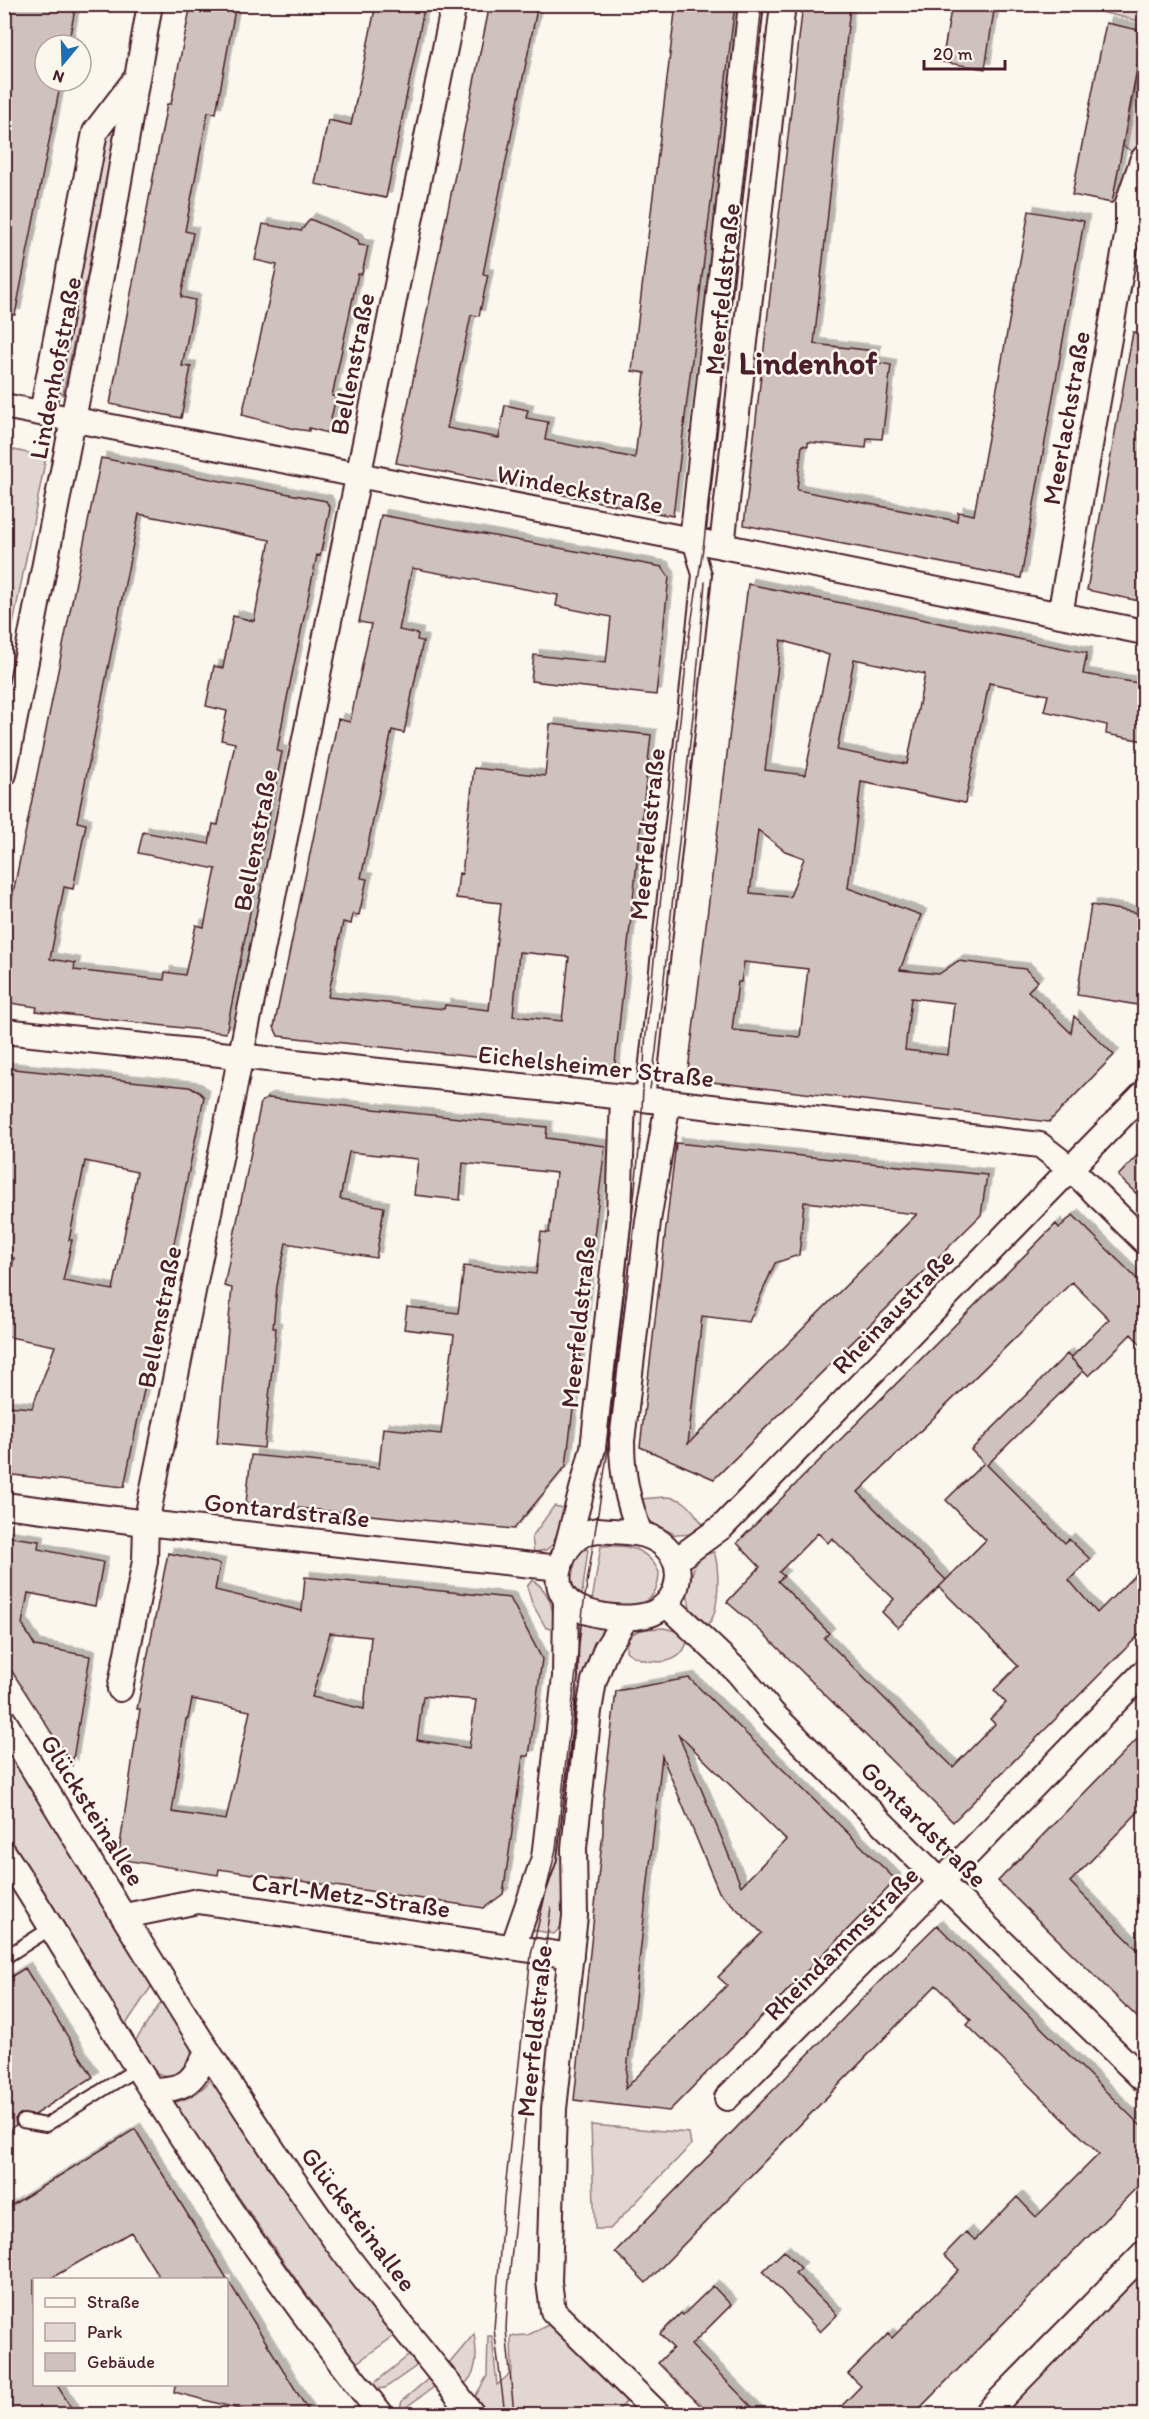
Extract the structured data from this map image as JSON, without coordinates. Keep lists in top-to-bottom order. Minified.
{"streets":{"street":["Meerfeldstraße","Bellenstraße","Lindenhofstraße","Meerlachstraße","Windeckstraße","Eichelsheimer Straße","Rheinaustraße","Gontardstraße","Glücksteinallee","Carl-Metz-Straße","Rheindammstraße"]},"crossings":[["Meerfeldstraße","Windeckstraße"],["Meerfeldstraße","Eichelsheimer Straße"],["Meerfeldstraße","Rheinaustraße"],["Meerfeldstraße","Gontardstraße"],["Meerfeldstraße","Carl-Metz-Straße"],["Bellenstraße","Windeckstraße"],["Bellenstraße","Eichelsheimer Straße"],["Bellenstraße","Gontardstraße"],["Lindenhofstraße","Windeckstraße"],["Meerlachstraße","Windeckstraße"],["Eichelsheimer Straße","Rheinaustraße"],["Rheinaustraße","Gontardstraße"],["Gontardstraße","Rheindammstraße"],["Glücksteinallee","Carl-Metz-Straße"]],"districts":["Lindenhof"],"legend":["Straße","Park","Gebäude"],"scale_bar":"20 m","north":"bottom"}
